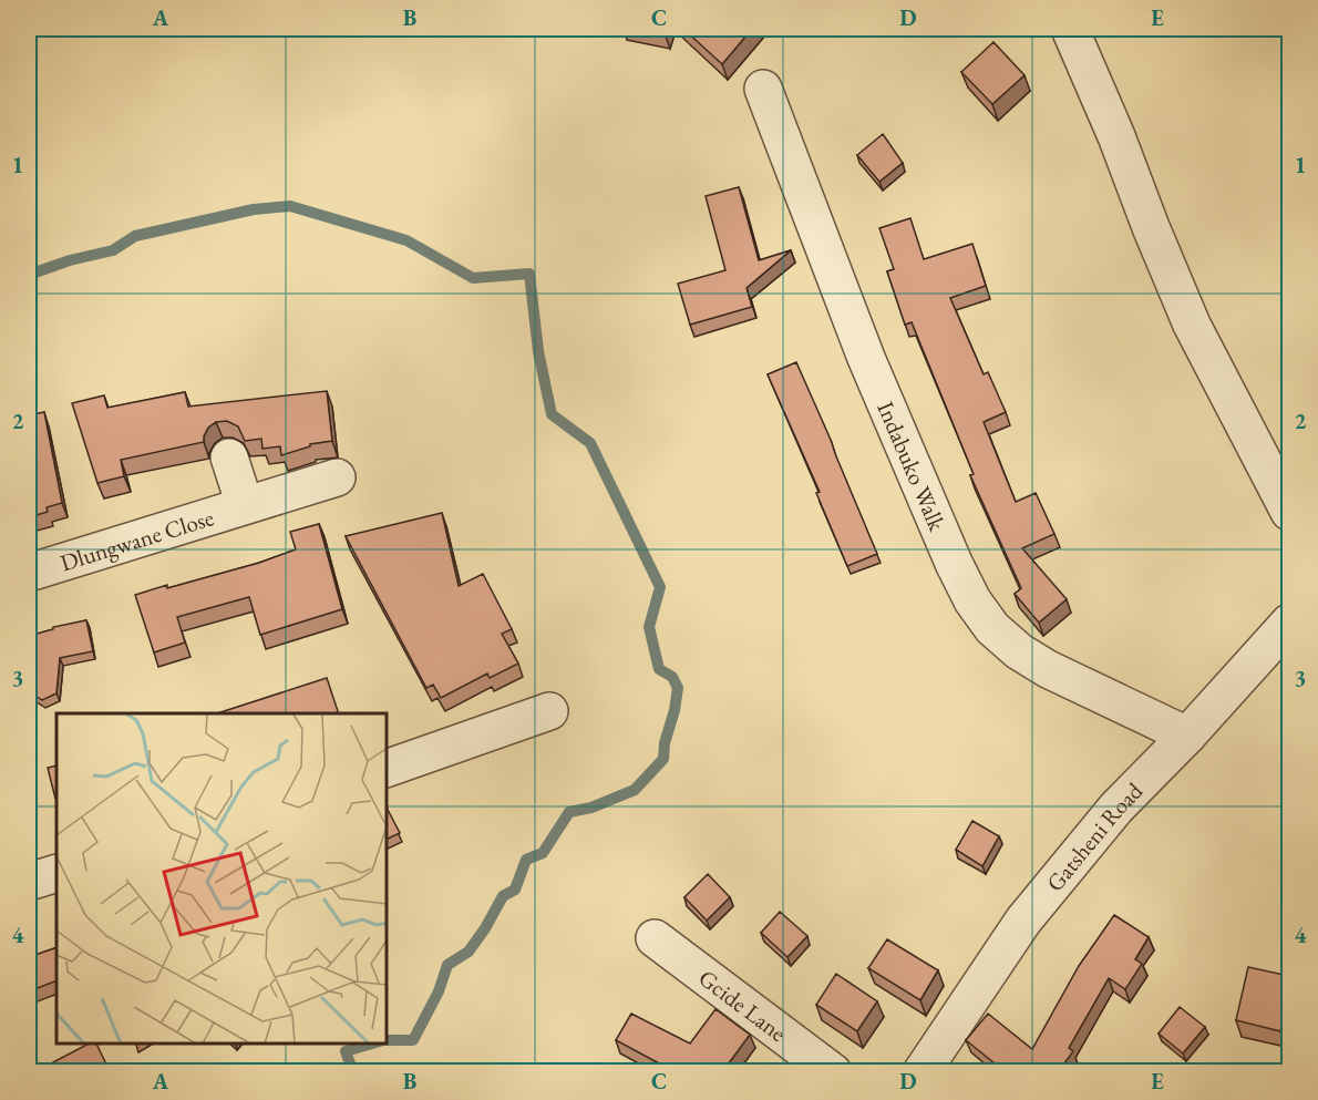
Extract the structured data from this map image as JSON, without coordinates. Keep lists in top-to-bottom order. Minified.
{"streets":{"street":["Indabuko Walk","Dlungwane Close","Gatsheni Road","Gcide Lane"]},"crossings":[["Indabuko Walk","Gatsheni Road"]],"grid":{"columns":["A","B","C","D","E"],"rows":["1","2","3","4"]}}
